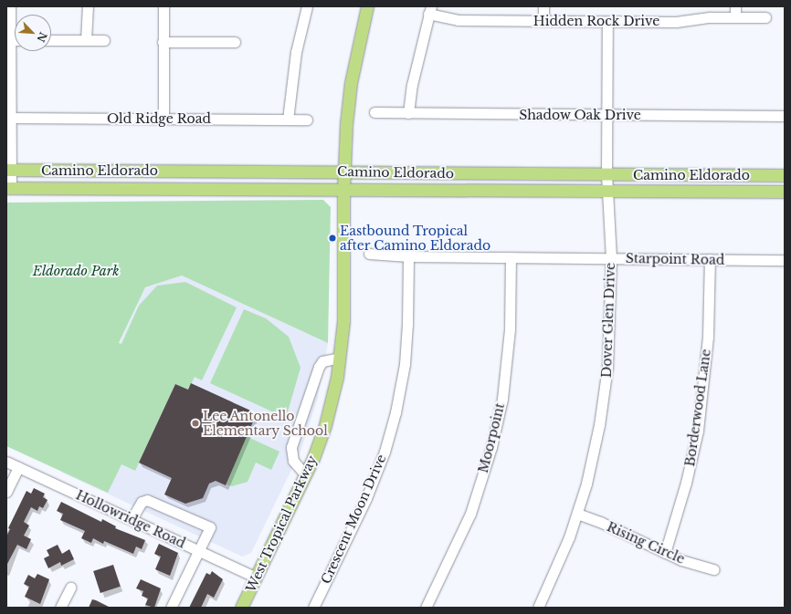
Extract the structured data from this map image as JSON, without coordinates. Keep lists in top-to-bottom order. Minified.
{"streets":{"main road":["Camino Eldorado","West Tropical Parkway"],"street":["Hidden Rock Drive","Shadow Oak Drive","Old Ridge Road","Starpoint Road","Dover Glen Drive","Borderwood Lane","Moorpoint","Hollowridge Road","Crescent Moon Drive","Rising Circle"]},"crossings":[["Hidden Rock Drive","Dover Glen Drive"],["Shadow Oak Drive","Dover Glen Drive"],["Camino Eldorado","Dover Glen Drive"],["Camino Eldorado","West Tropical Parkway"],["Starpoint Road","Dover Glen Drive"],["Starpoint Road","Borderwood Lane"],["Starpoint Road","Moorpoint"],["Starpoint Road","Crescent Moon Drive"],["Dover Glen Drive","Rising Circle"],["Borderwood Lane","Rising Circle"],["Hollowridge Road","West Tropical Parkway"]],"parks":["Eldorado Park"],"places":["Eastbound Tropical after Camino Eldorado","Lee Antonello Elementary School"],"north":"bottom right"}
